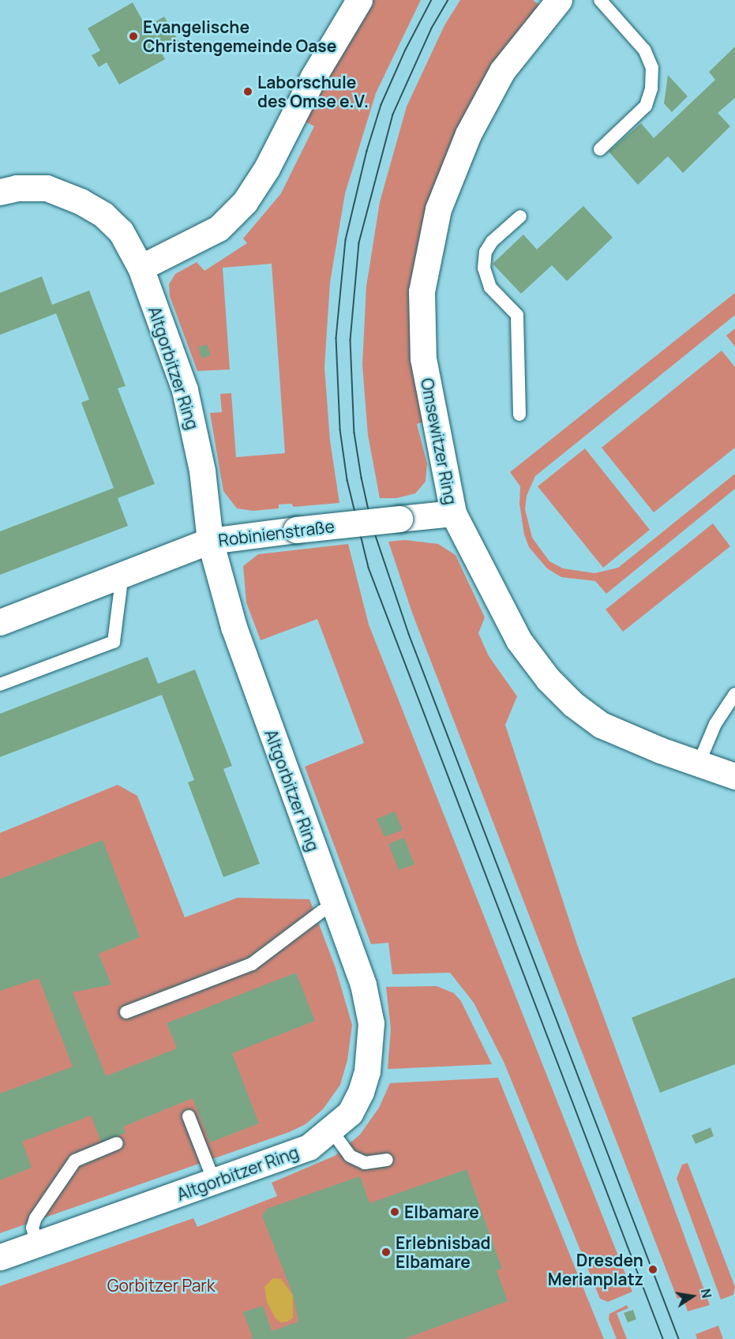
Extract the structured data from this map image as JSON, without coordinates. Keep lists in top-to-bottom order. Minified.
{"streets":{"street":["Altgorbitzer Ring","Omsewitzer Ring","Robinienstraße"]},"crossings":[["Altgorbitzer Ring","Robinienstraße"],["Omsewitzer Ring","Robinienstraße"]],"parks":["Gorbitzer Park"],"places":["Evangelische Christengemeinde Oase","Laborschule des Omse e.V.","Elbamare","Erlebnisbad Elbamare","Dresden Merianplatz"],"north":"right"}
